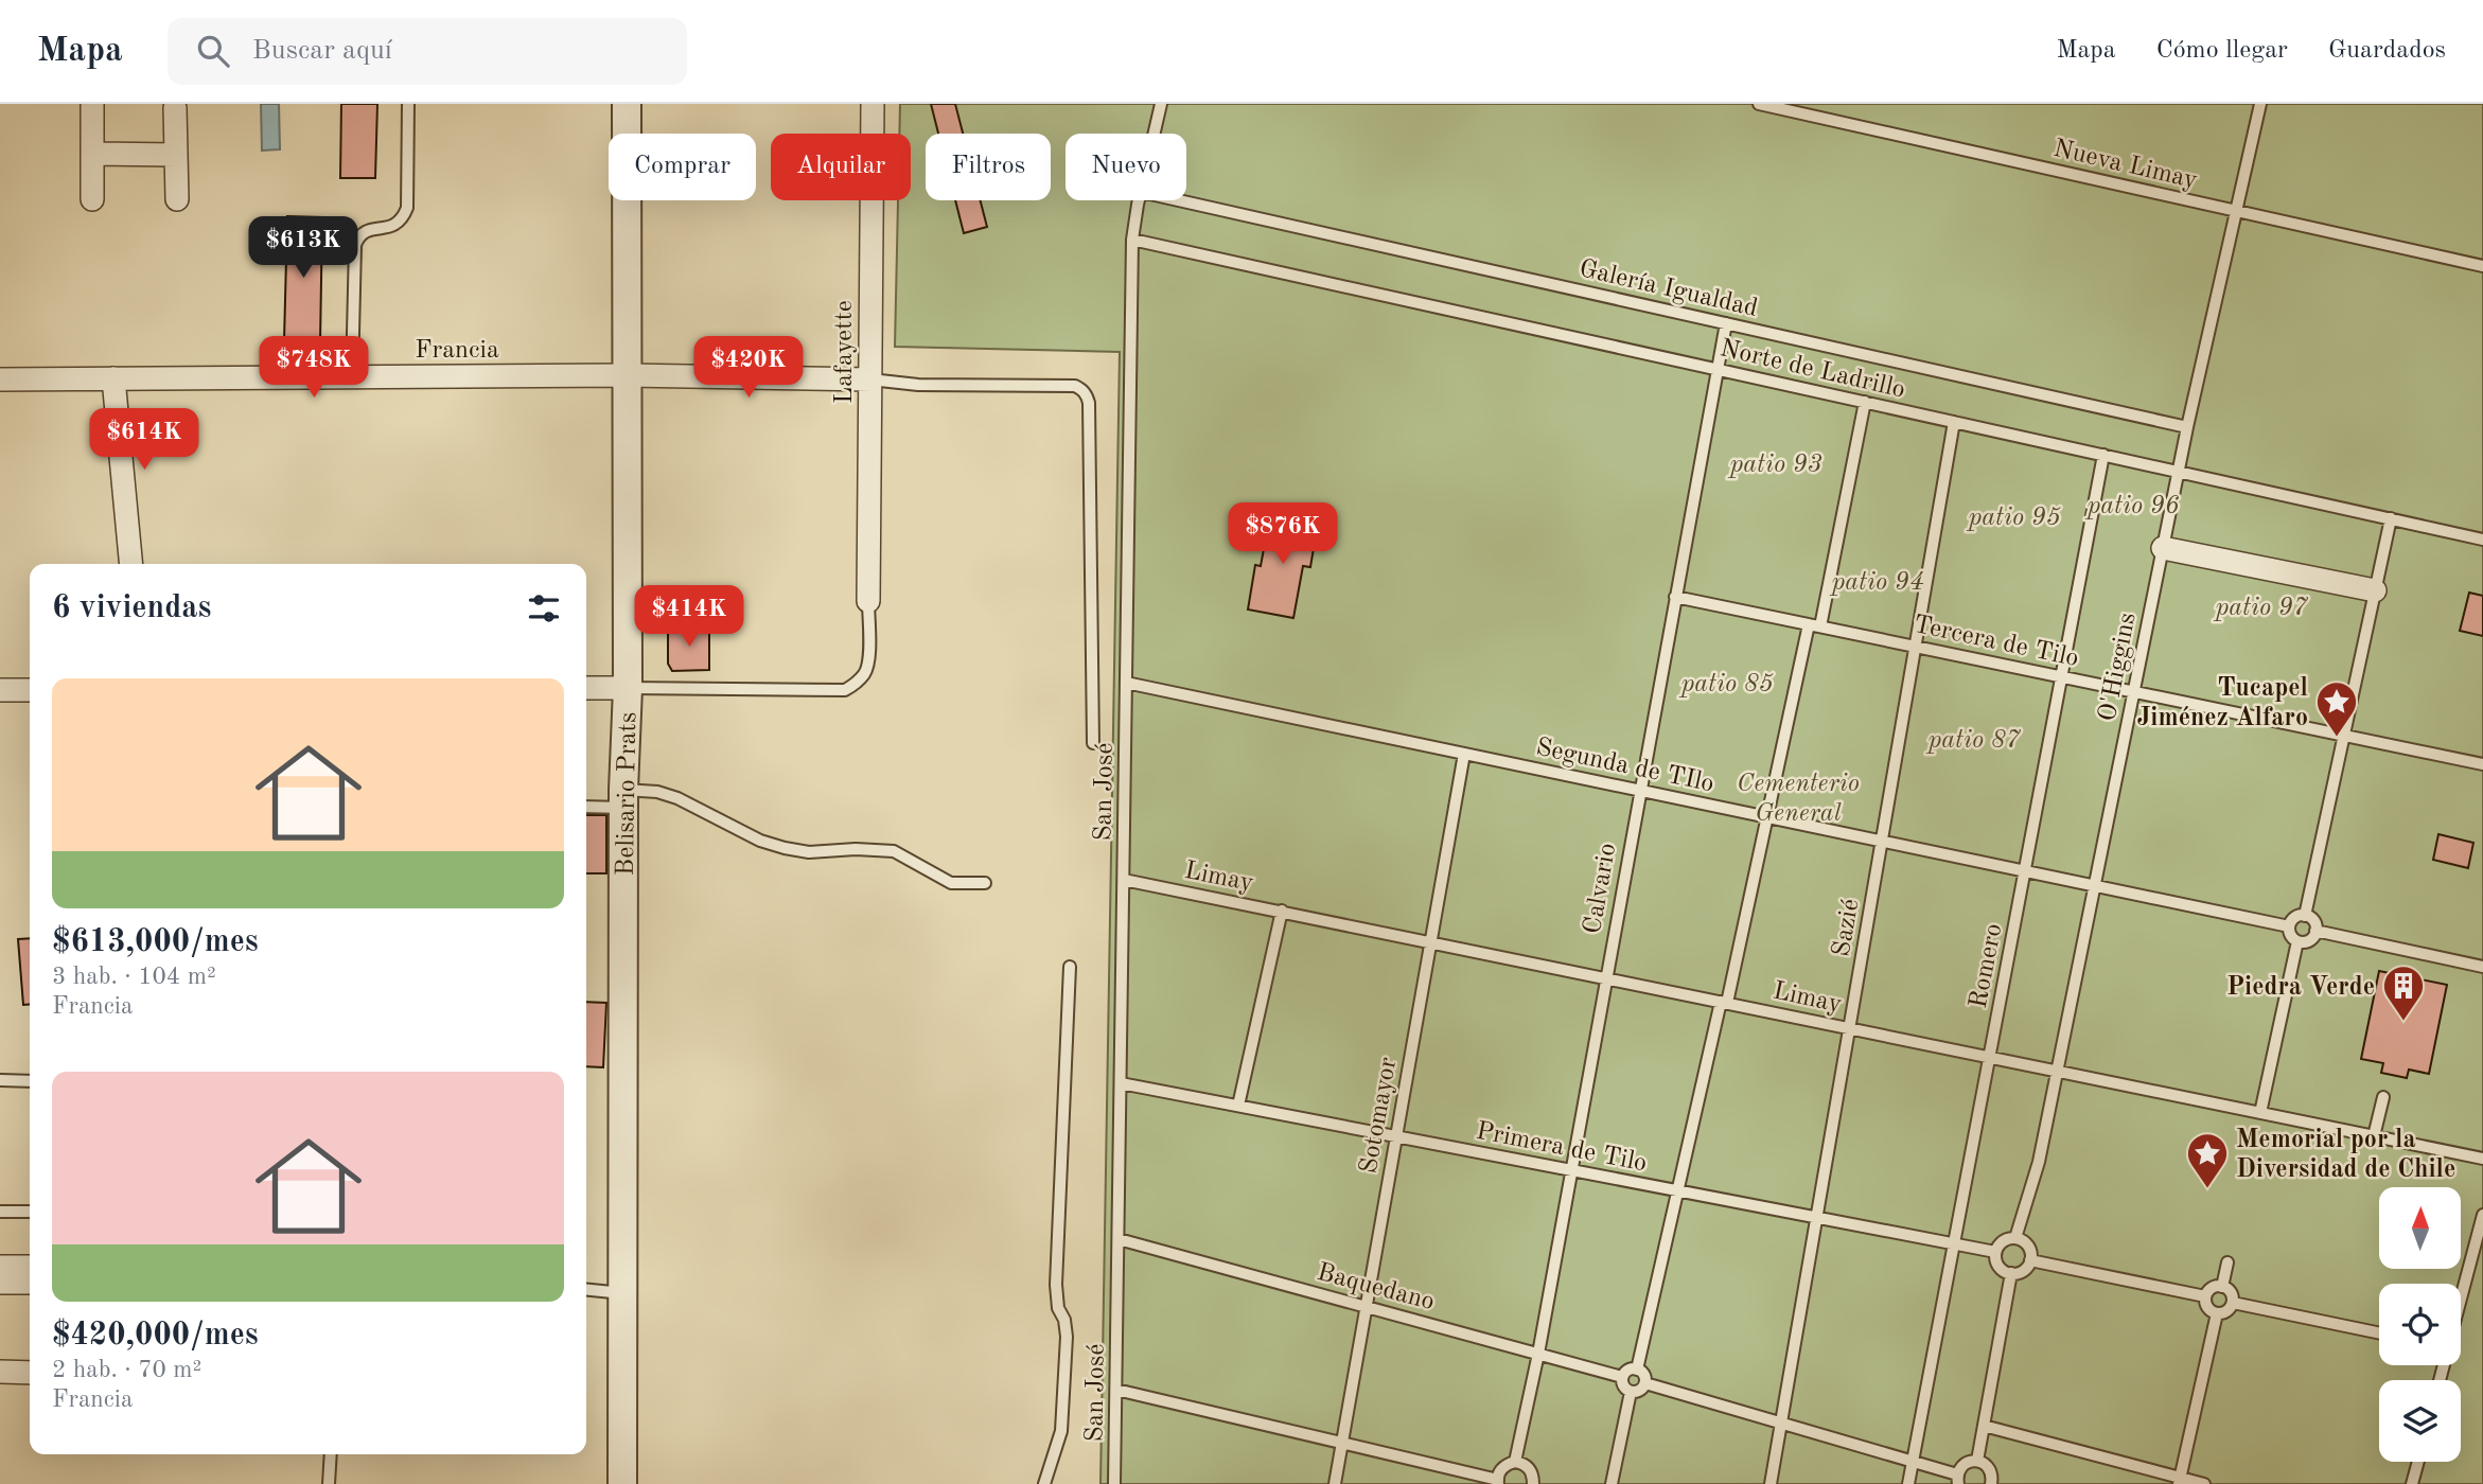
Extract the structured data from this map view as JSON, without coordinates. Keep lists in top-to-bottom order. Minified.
{"streets":{"street":["Francia","Lafayette","Belisario Prats"],"lane":["Nueva Limay","Galería Igualdad","Norte de Ladrillo","Tercera de Tilo","O'Higgins","Segunda de TIlo","San José","Limay","Calvario","Sazié","Romero","Sotomayor","Primera de Tilo","Baquedano"]},"crossings":[["Nueva Limay","O'Higgins"],["Galería Igualdad","O'Higgins"],["Galería Igualdad","Calvario"],["Francia","Lafayette"],["Francia","Belisario Prats"],["Norte de Ladrillo","O'Higgins"],["Norte de Ladrillo","San José"],["Norte de Ladrillo","Calvario"],["Norte de Ladrillo","Sazié"],["Norte de Ladrillo","Romero"],["Tercera de Tilo","O'Higgins"],["Tercera de Tilo","Calvario"],["Tercera de Tilo","Sazié"],["Tercera de Tilo","Romero"],["O'Higgins","Segunda de TIlo"],["O'Higgins","Limay"],["O'Higgins","Primera de Tilo"],["Segunda de TIlo","San José"],["Segunda de TIlo","Calvario"],["Segunda de TIlo","Sazié"],["Segunda de TIlo","Romero"],["Segunda de TIlo","Sotomayor"],["San José","Limay"],["San José","Primera de Tilo"],["San José","Baquedano"],["Limay","Calvario"],["Limay","Sazié"],["Limay","Romero"],["Limay","Sotomayor"],["Calvario","Primera de Tilo"],["Calvario","Baquedano"],["Sazié","Primera de Tilo"],["Romero","Primera de Tilo"],["Sotomayor","Primera de Tilo"],["Sotomayor","Baquedano"]],"parks":["patio 93","patio 96","patio 95","patio 94","patio 97","patio 85","patio 87","Cementerio General"],"places":{"place":["Tucapel Jiménez Alfaro","Memorial por la Diversidad de Chile"],"building":["Piedra Verde"]},"north":"top","page":{"header":"Mapa","search":"Buscar aquí","nav":["Mapa","Cómo llegar","Guardados"],"chip":["Comprar","Alquilar","Filtros","Nuevo"],"price":["$613K","$748K","$420K","$614K","$876K","$414K"],"heading":"6 viviendas","list":[{"name":"$613,000/mes","note":"3 hab. · 104 m² · Francia"},{"name":"$420,000/mes","note":"2 hab. · 70 m² · Francia"}]}}
